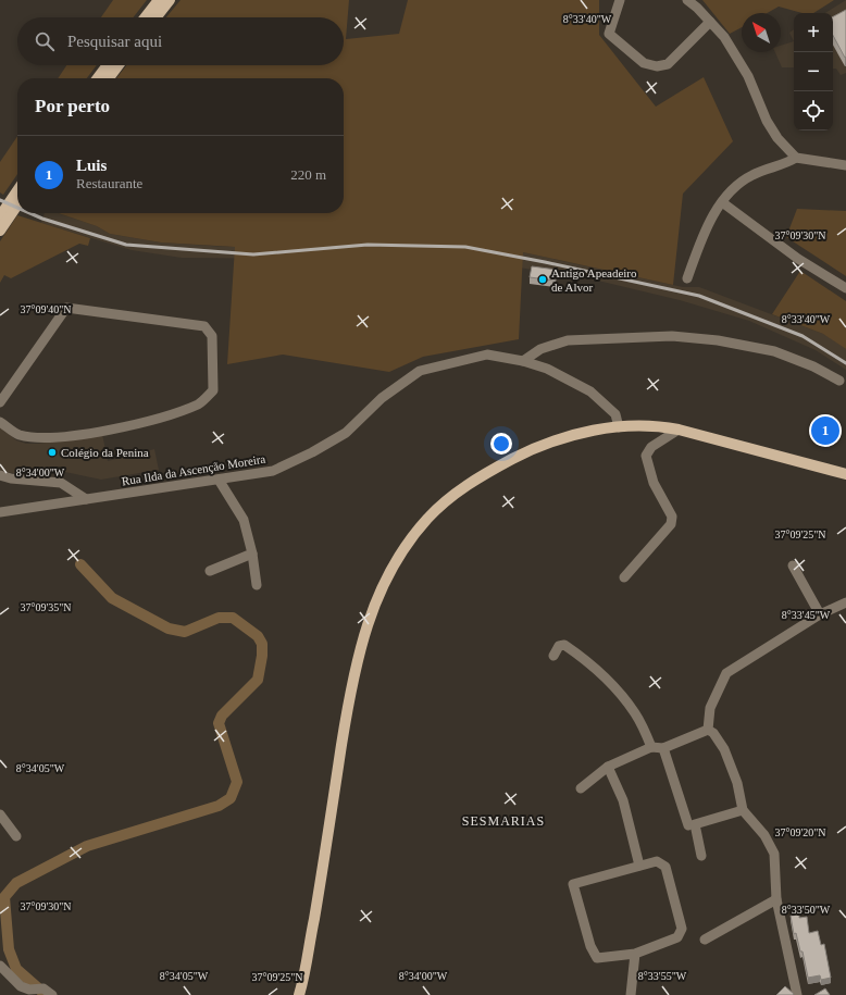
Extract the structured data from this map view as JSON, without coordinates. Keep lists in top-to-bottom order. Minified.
{"streets":{"street":["Rua Ilda da Ascenção Moreira"]},"districts":["SESMARIAS"],"places":["Antigo Apeadeiro de Alvor","Colégio da Penina"],"north":"top left","page":{"map_buttons":["+","−"],"search":"Pesquisar aqui","heading":"Por perto","list":[{"mark":"1","name":"Luis","note":"Restaurante","value":"220 m"}],"pins":"1"},"coordinates":["8°33'40\"W","37°09'30\"N","37°09'40\"N","8°34'00\"W","37°09'25\"N","37°09'35\"N","8°33'45\"W","8°34'05\"W","37°09'20\"N","8°33'50\"W","8°33'55\"W"]}
